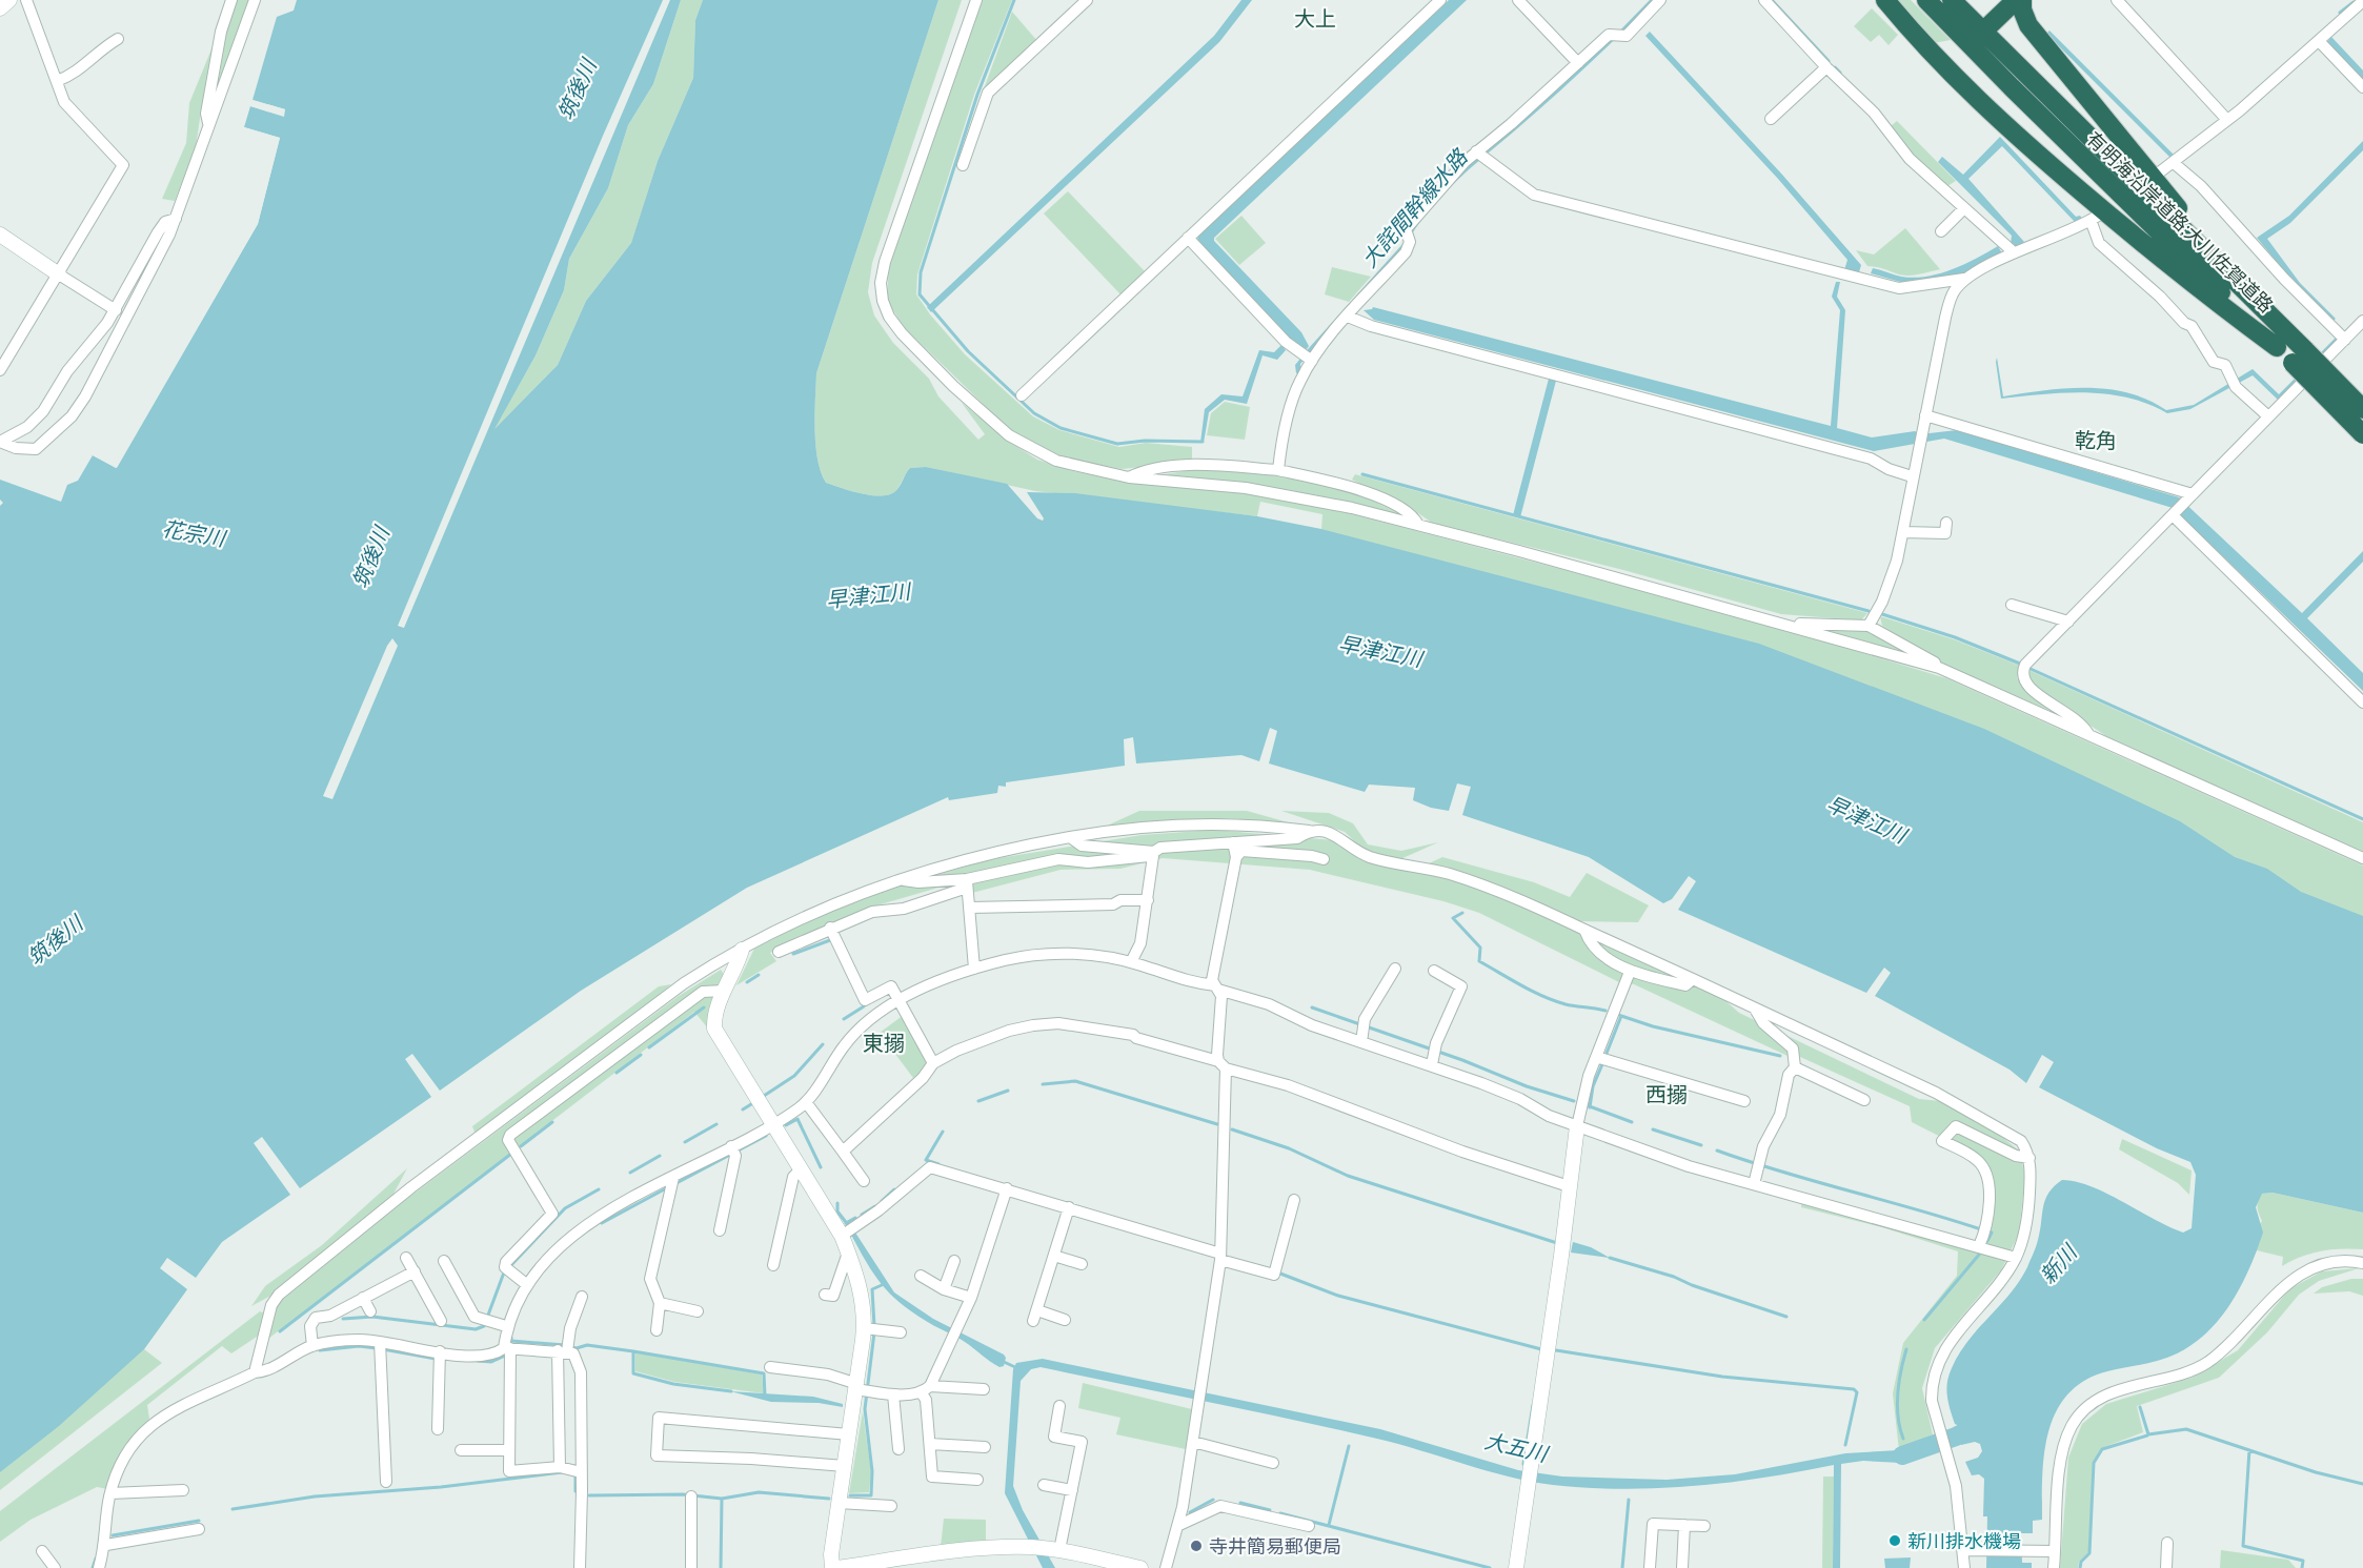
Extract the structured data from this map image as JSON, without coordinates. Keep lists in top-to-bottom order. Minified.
{"streets":{"highway":["有明海沿岸道路;大川佐賀道路"]},"districts":["大上","乾角","東搦","西搦"],"water":["筑後川","大詫間幹線水路","花宗川","早津江川","新川","大五川"],"places":["新川排水機場","寺井簡易郵便局"]}
